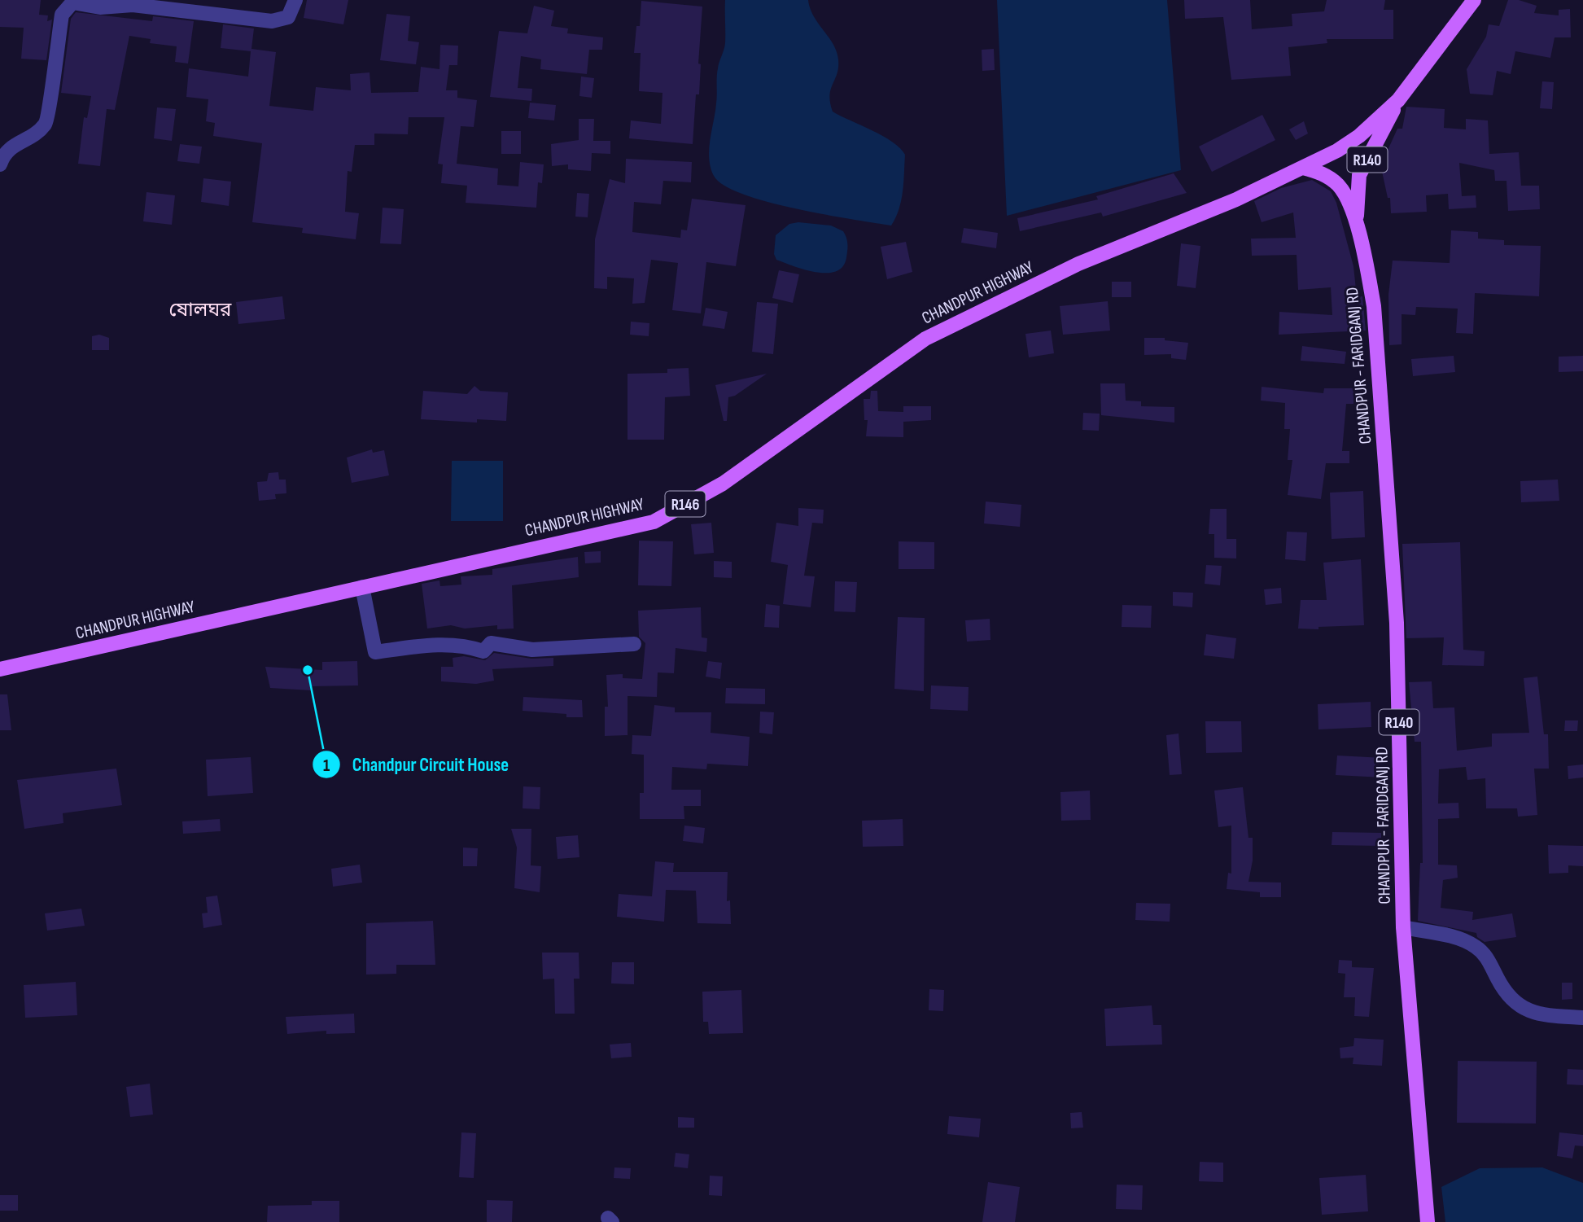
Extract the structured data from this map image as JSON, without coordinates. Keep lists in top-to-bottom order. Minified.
{"streets":{"main road":["R140","CHANDPUR HIGHWAY","CHANDPUR - FARIDGANJ RD","R146"]},"crossings":[["R140","CHANDPUR HIGHWAY"],["R140","CHANDPUR - FARIDGANJ RD"]],"districts":["ষোলঘর"],"places":["Chandpur Circuit House"]}
